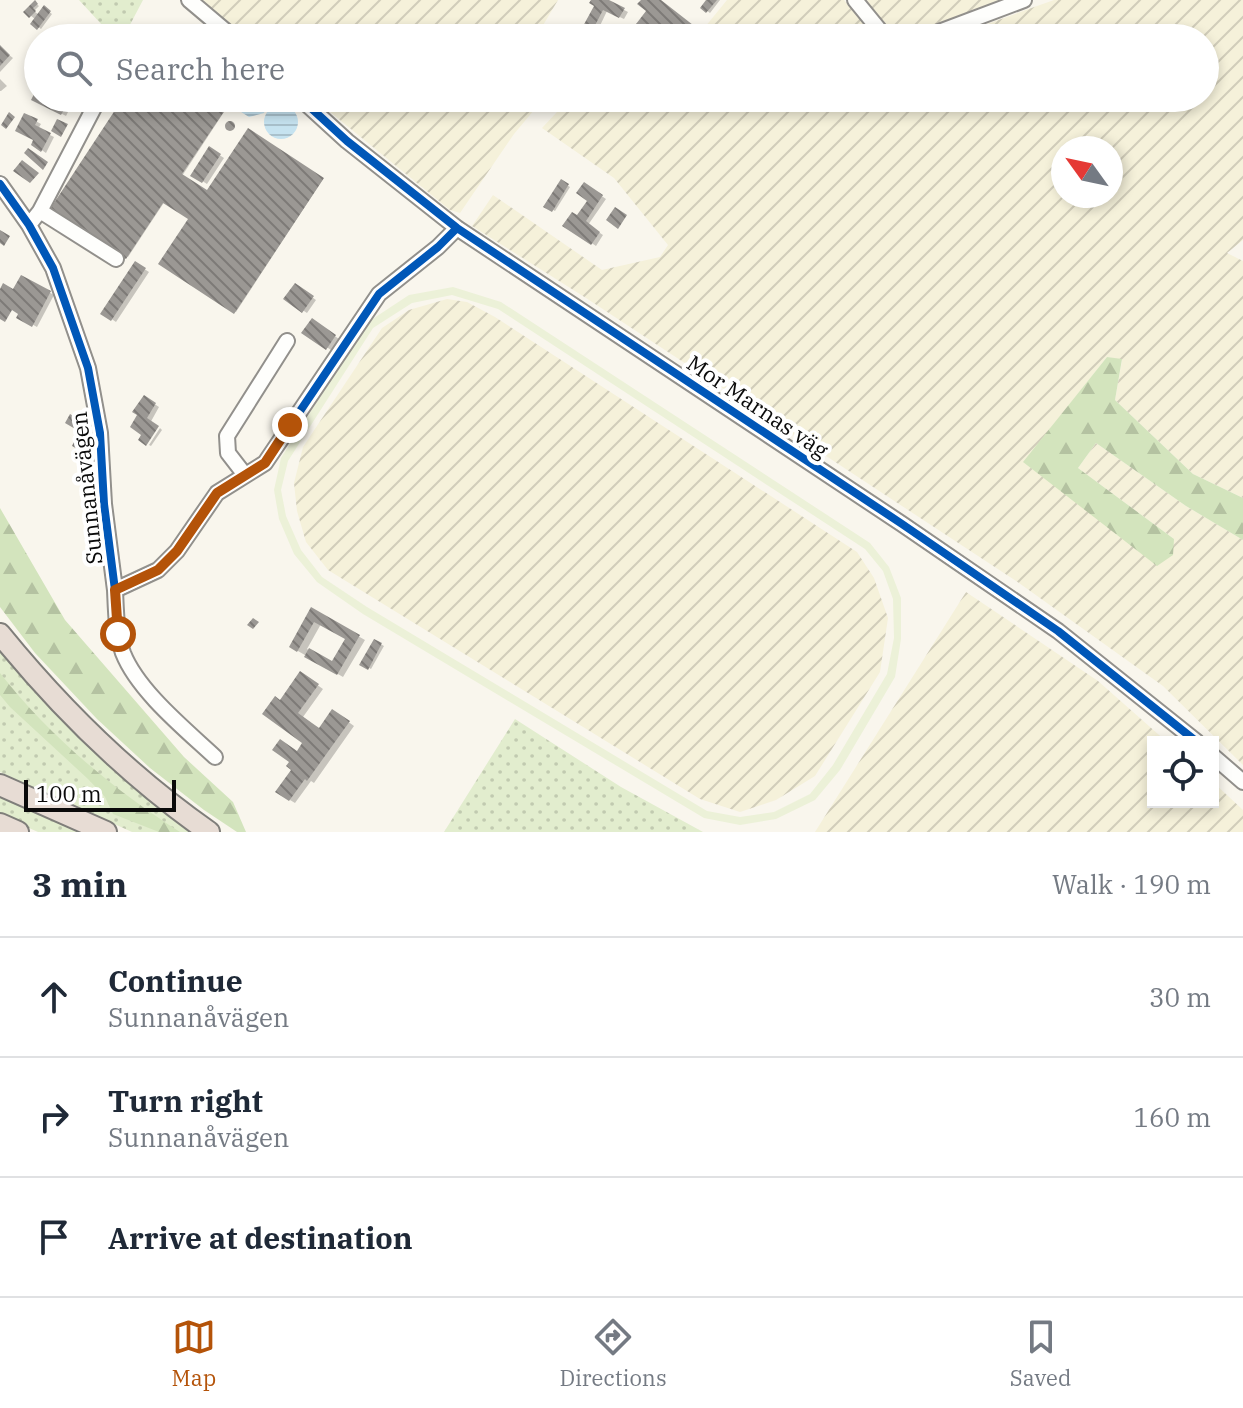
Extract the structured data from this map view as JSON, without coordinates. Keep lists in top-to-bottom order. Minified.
{"streets":{"street":["Mor Marnas väg","Sunnanåvägen"]},"crossings":[["Mor Marnas väg","Sunnanåvägen"]],"scale_bar":"100 m","north":"top left","page":{"search":"Search here","scale":"100 m","heading":["3 min","Walk · 190 m"],"list":[["Continue","Sunnanåvägen","30 m"],["Turn right","Sunnanåvägen","160 m"],"Arrive at destination"],"nav":["Map","Directions","Saved"]}}
